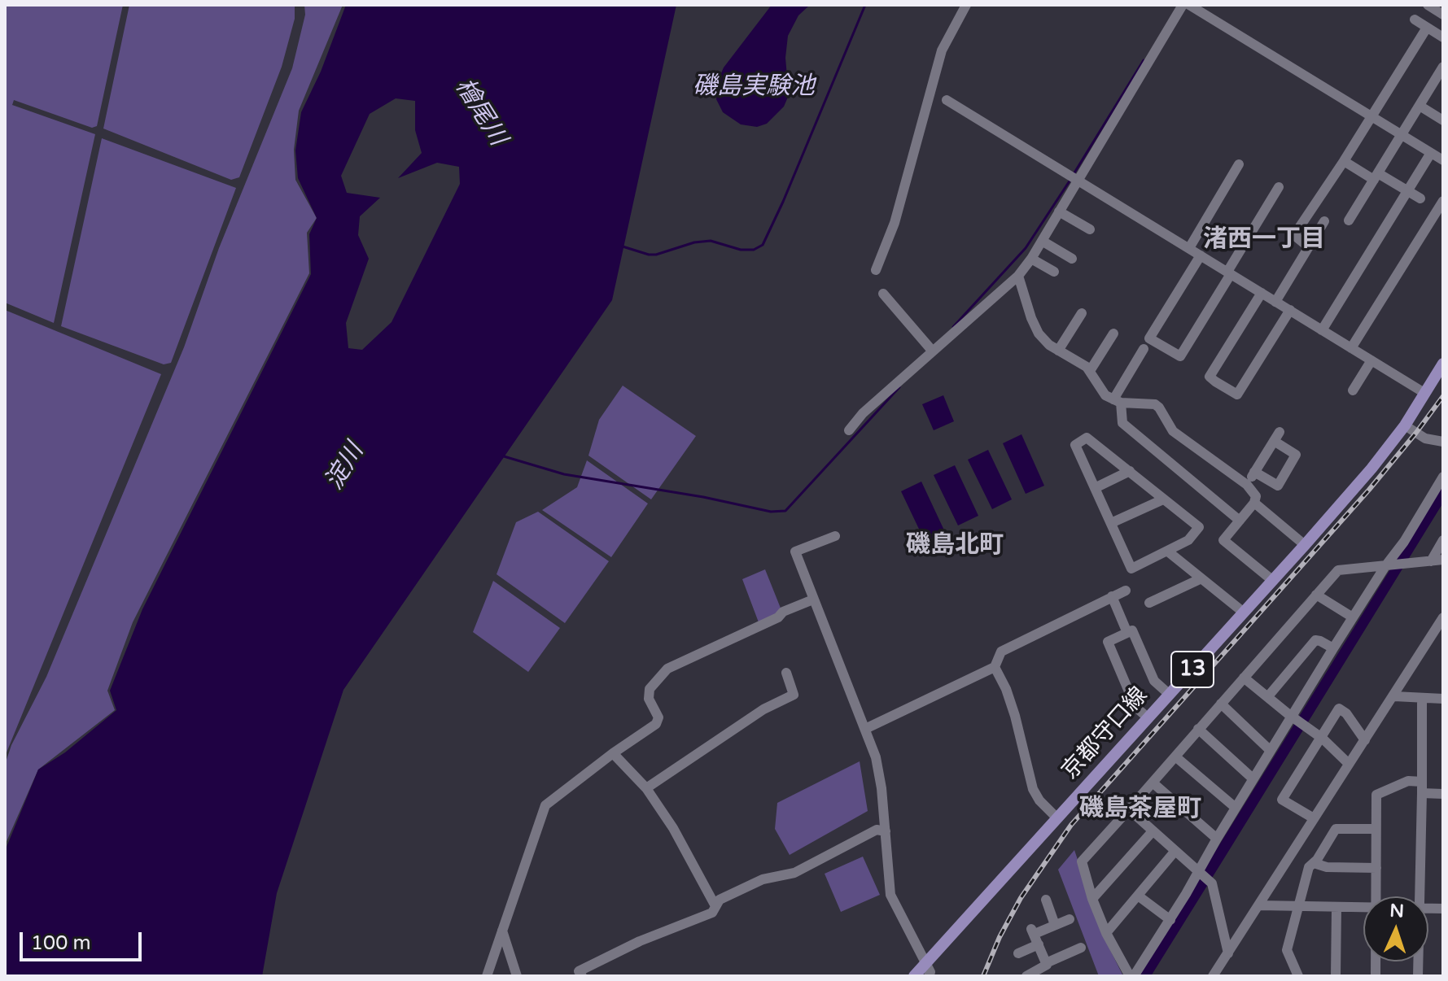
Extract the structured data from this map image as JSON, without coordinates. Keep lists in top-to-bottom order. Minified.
{"streets":{"main road":["13","京都守口線"]},"districts":["渚西一丁目","磯島北町","磯島茶屋町"],"water":["磯島実験池","檜尾川","淀川"],"scale_bar":"100 m","north":"top"}
